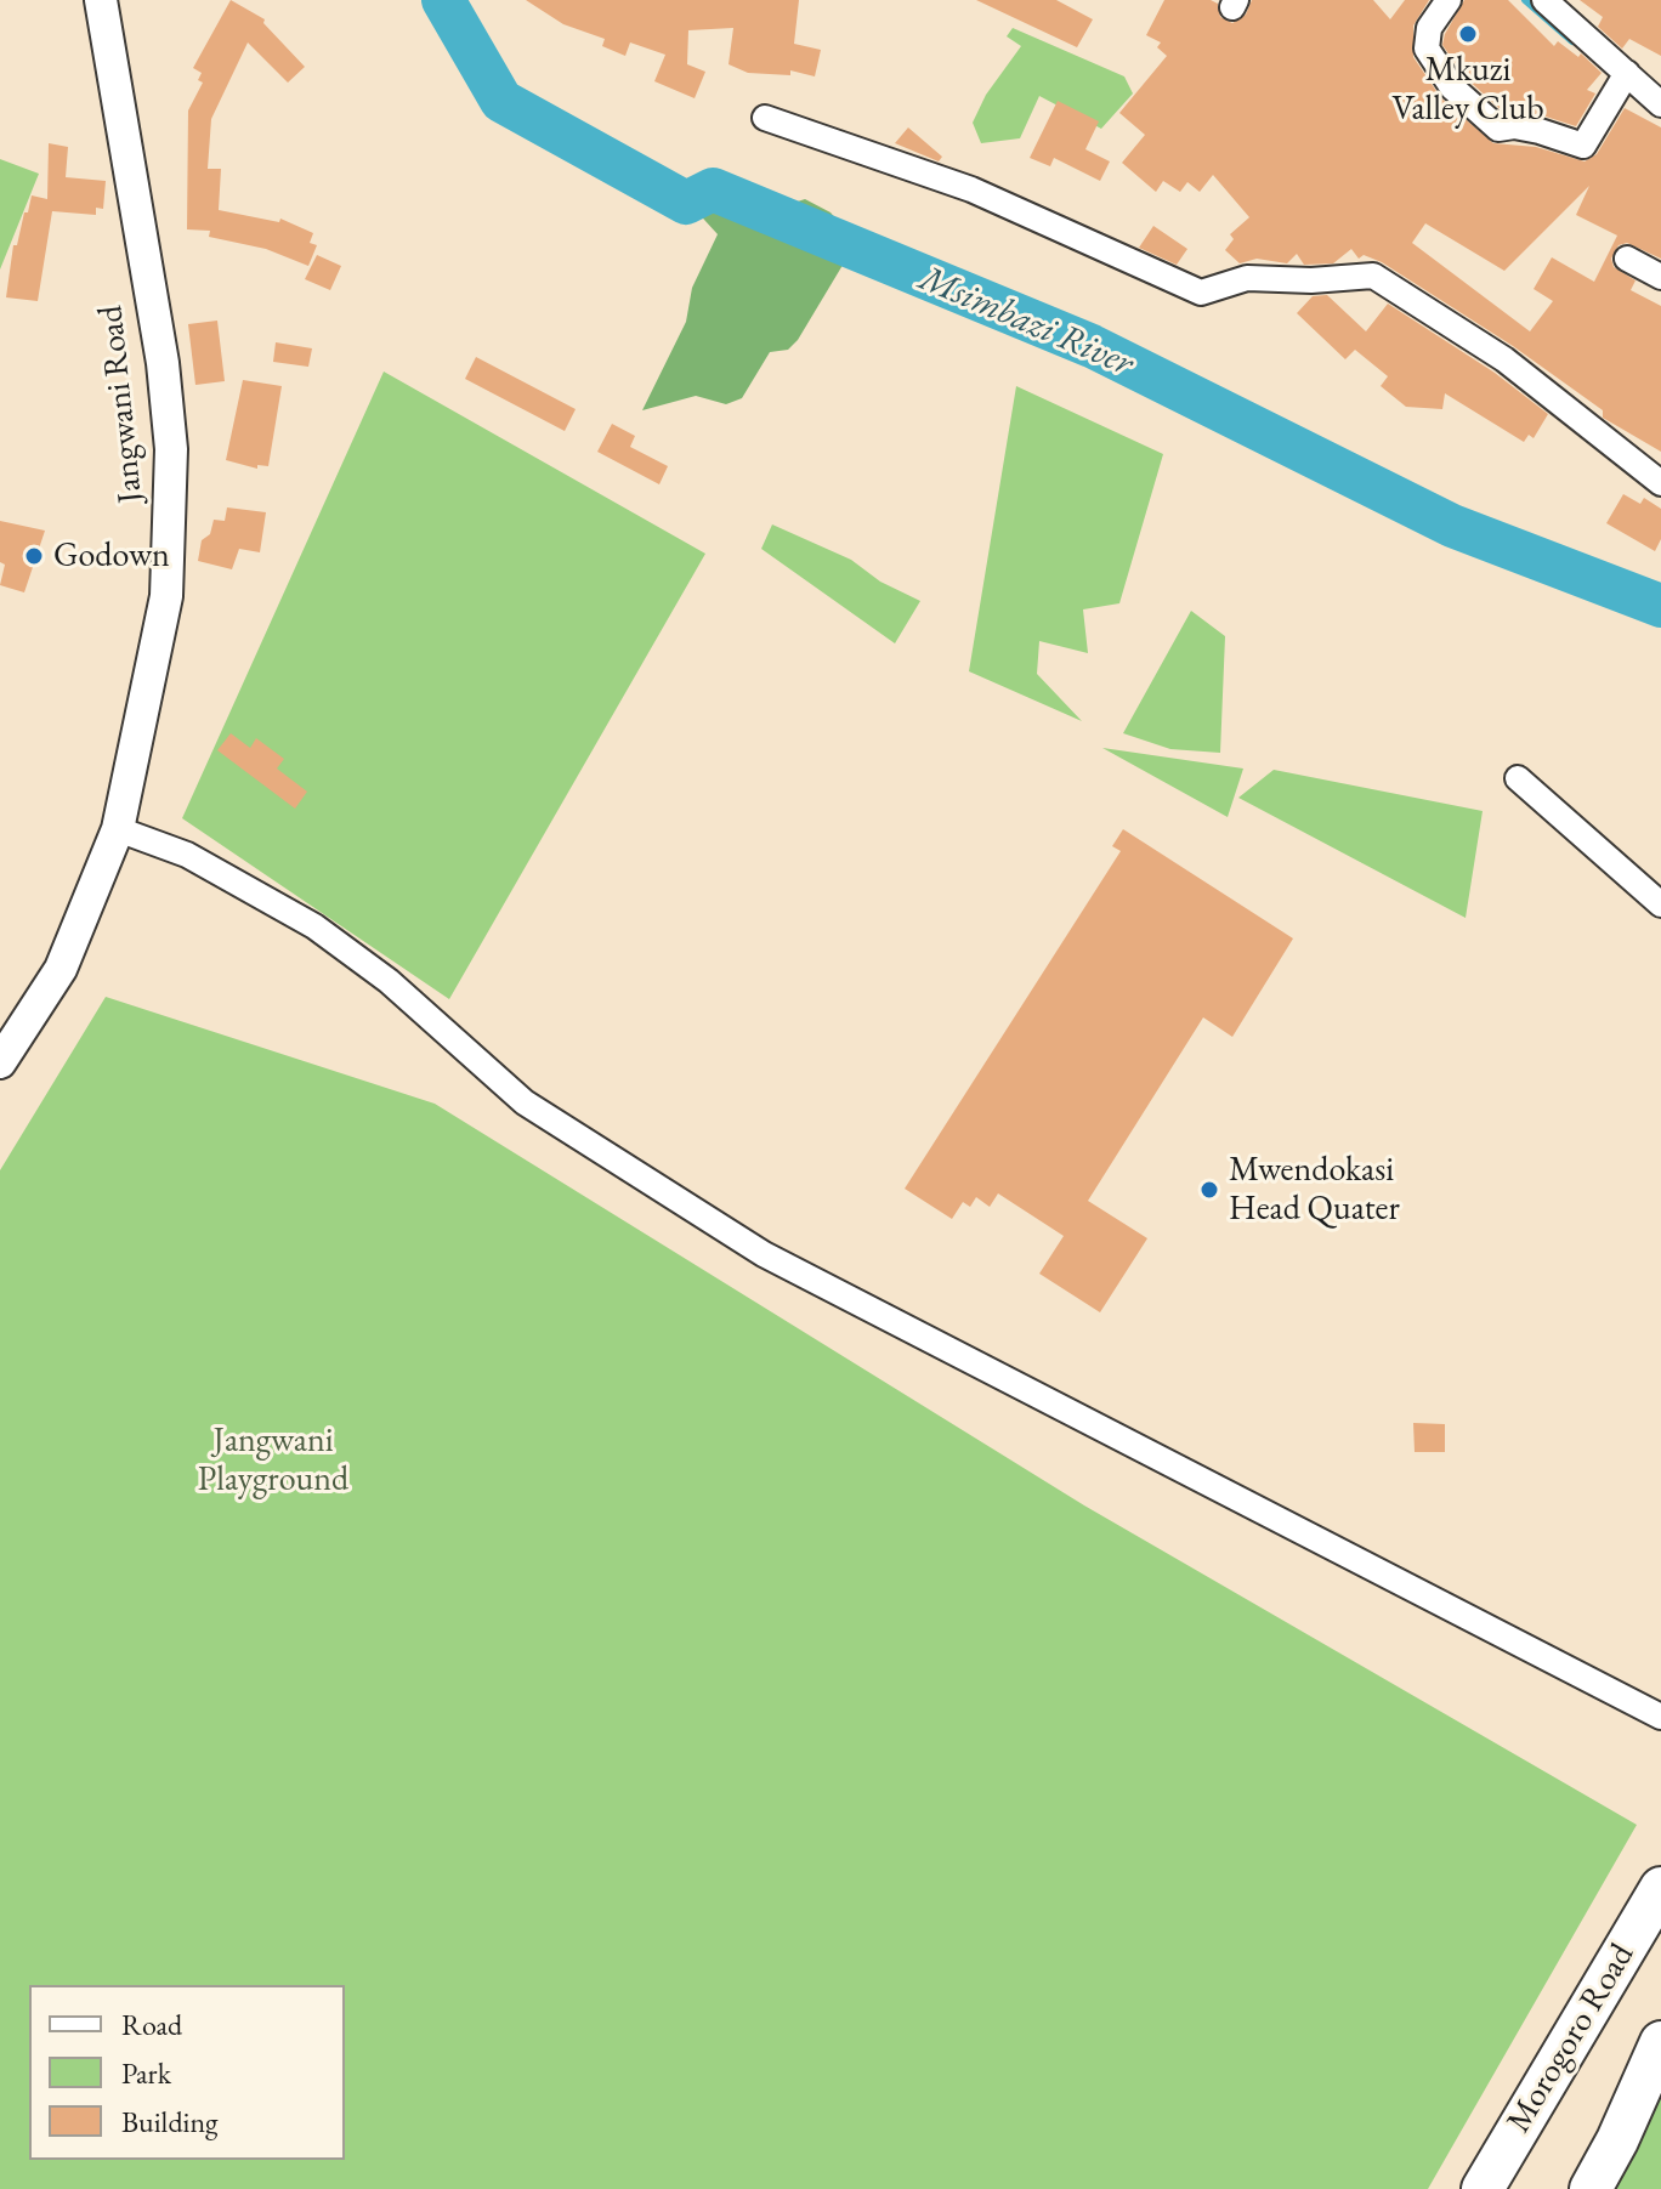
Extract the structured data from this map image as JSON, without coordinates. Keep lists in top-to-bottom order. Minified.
{"streets":{"highway":["Morogoro Road"],"street":["Jangwani Road"]},"water":["Msimbazi River"],"parks":["Jangwani Playground"],"places":["Mkuzi Valley Club","Godown","Mwendokasi Head Quater"],"legend":["Road","Park","Building"]}
